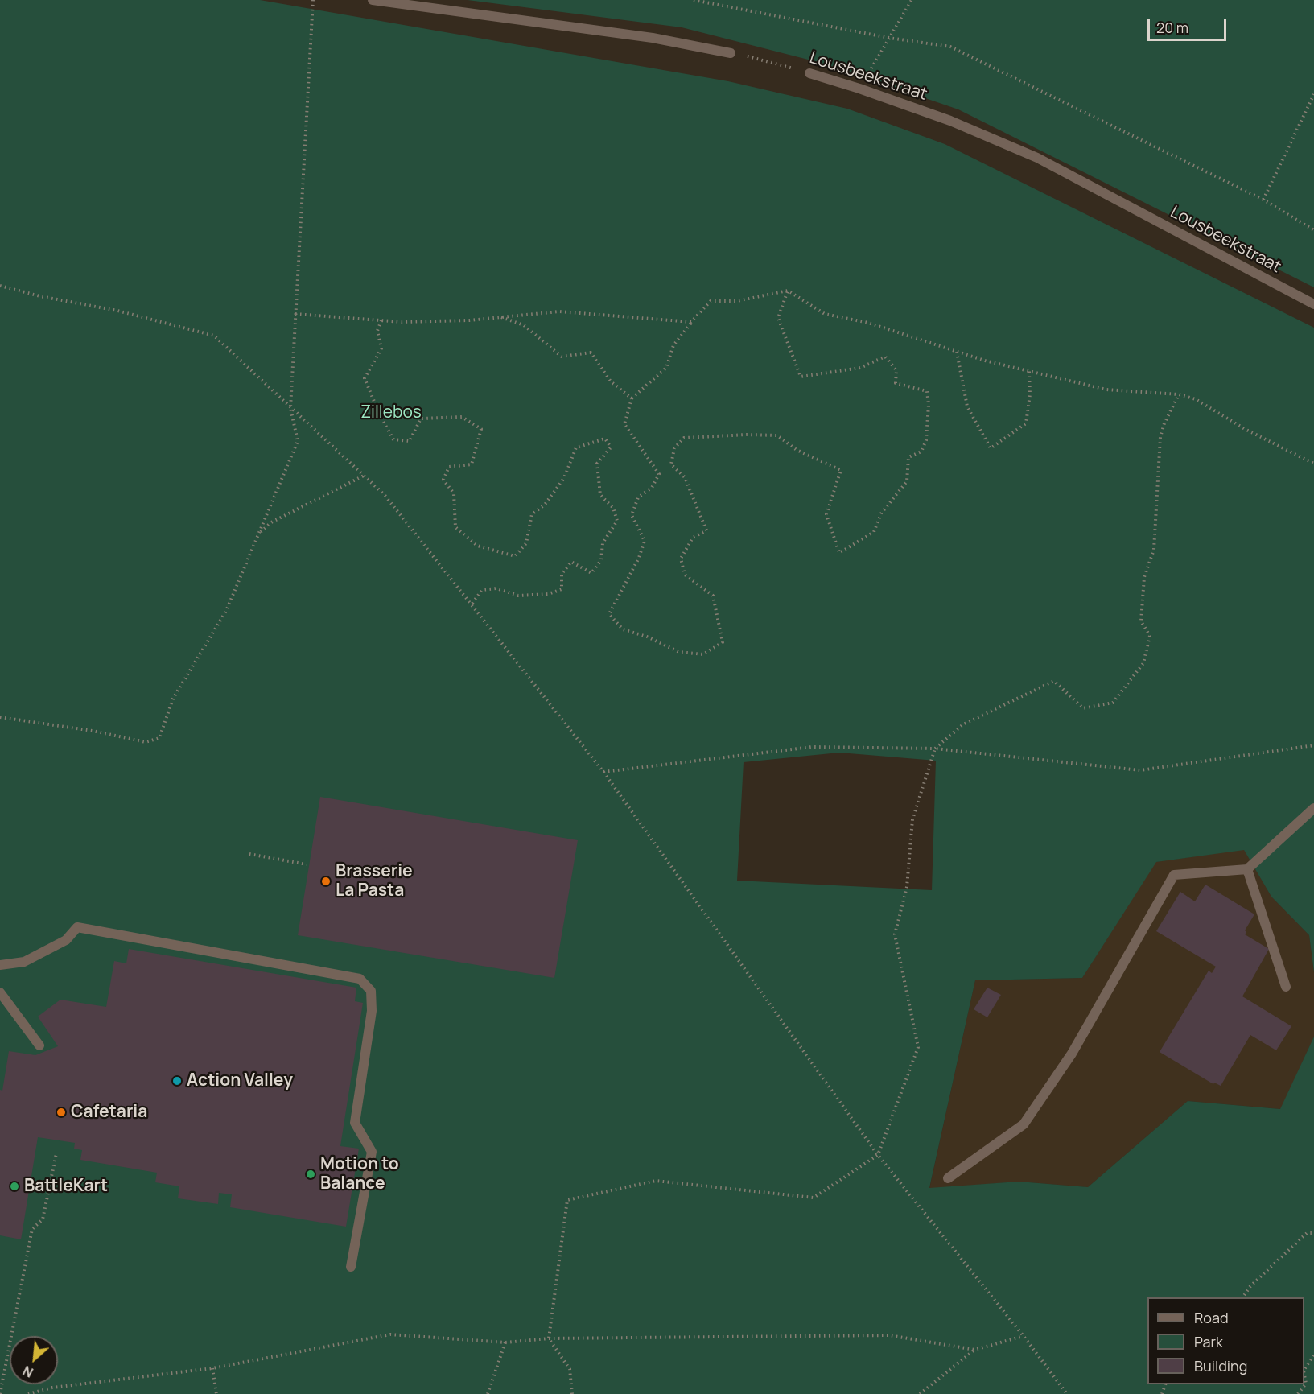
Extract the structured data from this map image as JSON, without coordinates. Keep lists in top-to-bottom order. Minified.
{"streets":{"street":["Lousbeekstraat"]},"parks":["Zillebos"],"places":["Brasserie La Pasta","Action Valley","Cafetaria","Motion to Balance","BattleKart"],"legend":["Road","Park","Building"],"scale_bar":"20 m","north":"bottom left"}
